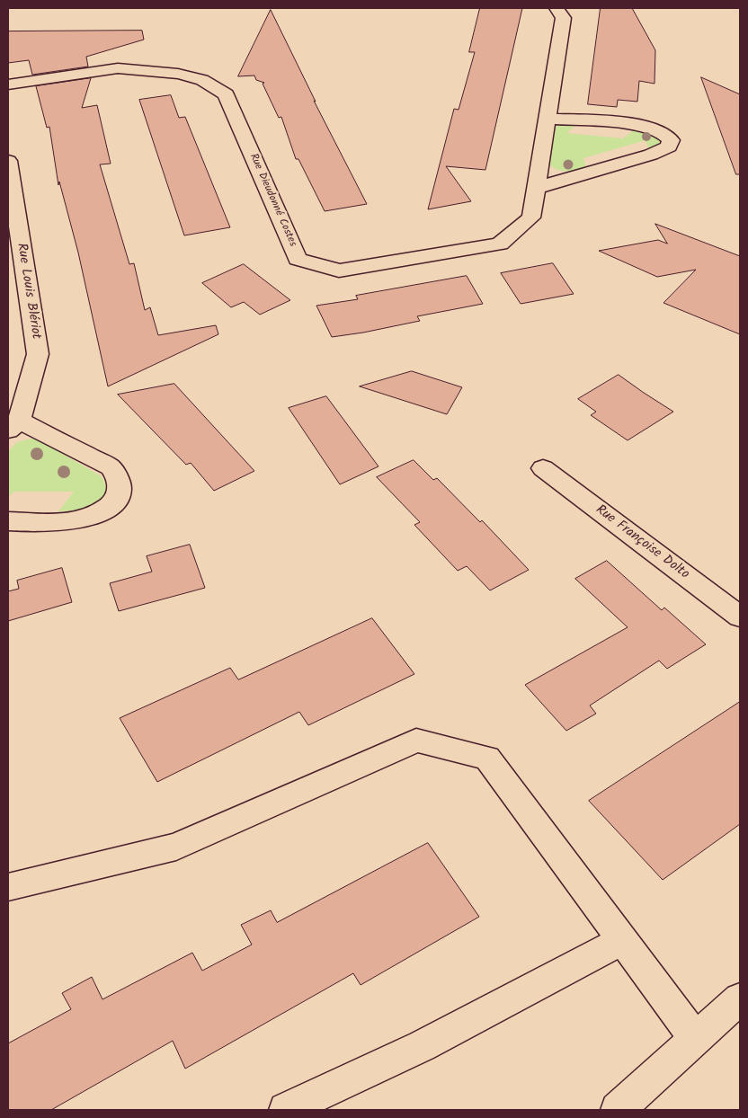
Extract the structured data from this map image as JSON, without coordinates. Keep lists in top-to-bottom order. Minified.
{"streets":{"street":["Rue Dieudonné Costes","Rue Louis Blériot","Rue Françoise Dolto"]}}
